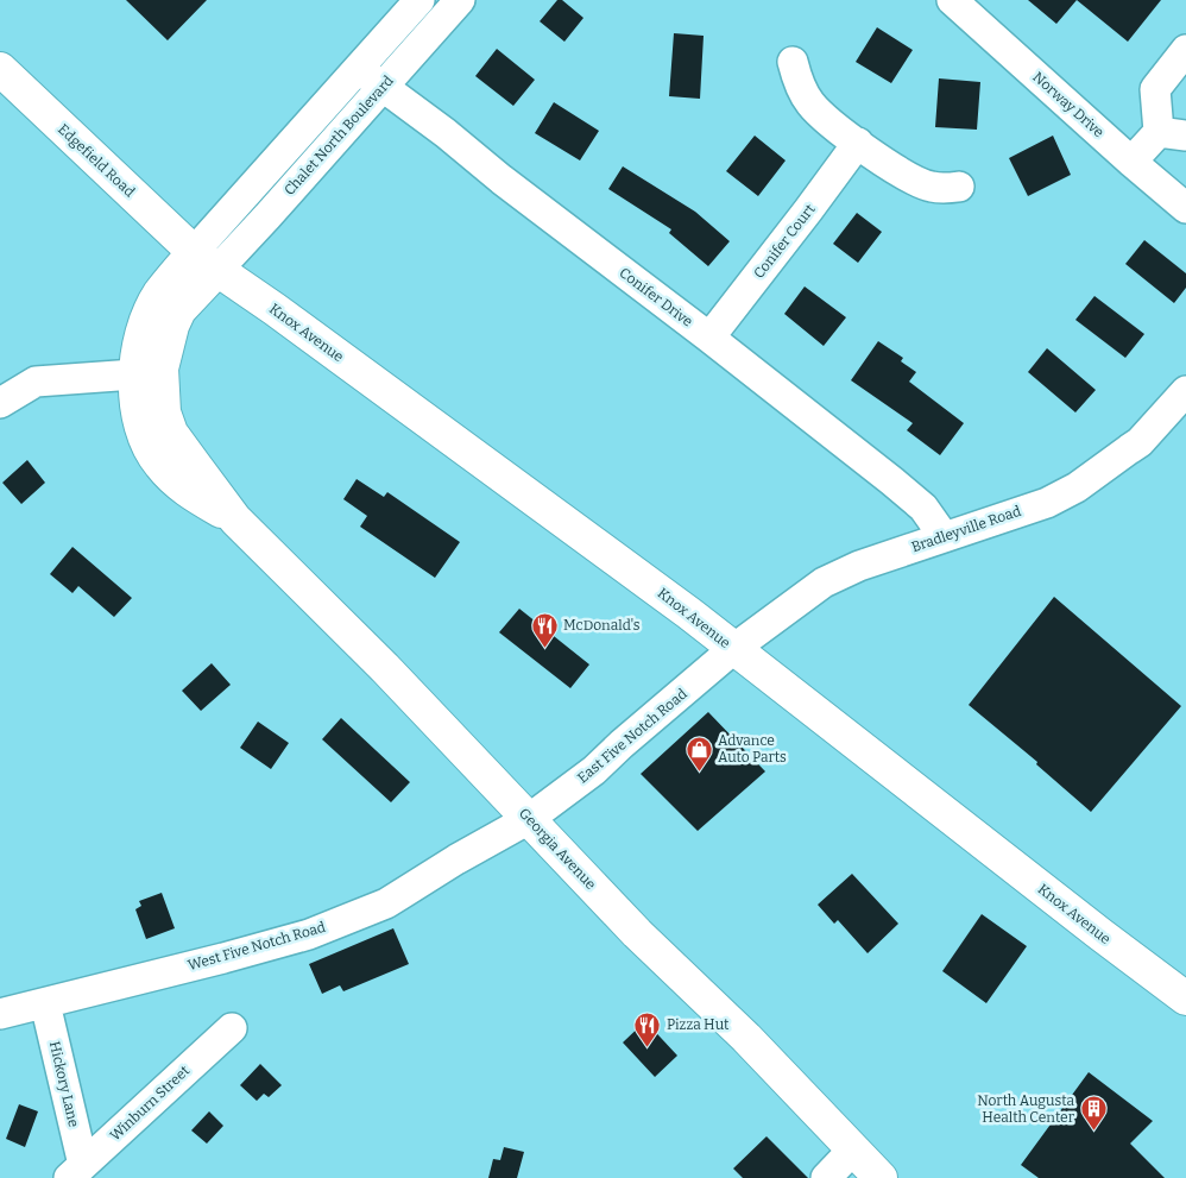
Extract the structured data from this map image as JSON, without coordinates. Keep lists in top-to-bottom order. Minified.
{"streets":{"main road":["Edgefield Road","Knox Avenue","Georgia Avenue"],"street":["Norway Drive","Chalet North Boulevard","Conifer Court","Conifer Drive","Bradleyville Road","East Five Notch Road","West Five Notch Road","Hickory Lane","Winburn Street"]},"crossings":[["Chalet North Boulevard","Edgefield Road"],["Chalet North Boulevard","Conifer Drive"],["Chalet North Boulevard","Knox Avenue"],["Chalet North Boulevard","Georgia Avenue"],["Edgefield Road","Knox Avenue"],["Edgefield Road","Georgia Avenue"],["Conifer Court","Conifer Drive"],["Conifer Drive","Bradleyville Road"],["Knox Avenue","Bradleyville Road"],["Knox Avenue","East Five Notch Road"],["Knox Avenue","Georgia Avenue"],["Bradleyville Road","East Five Notch Road"],["East Five Notch Road","Georgia Avenue"],["East Five Notch Road","West Five Notch Road"],["Georgia Avenue","West Five Notch Road"],["West Five Notch Road","Hickory Lane"],["Hickory Lane","Winburn Street"]],"places":{"restaurant":["McDonald's","Pizza Hut"],"shop":["Advance Auto Parts"],"building":["North Augusta Health Center"]}}
